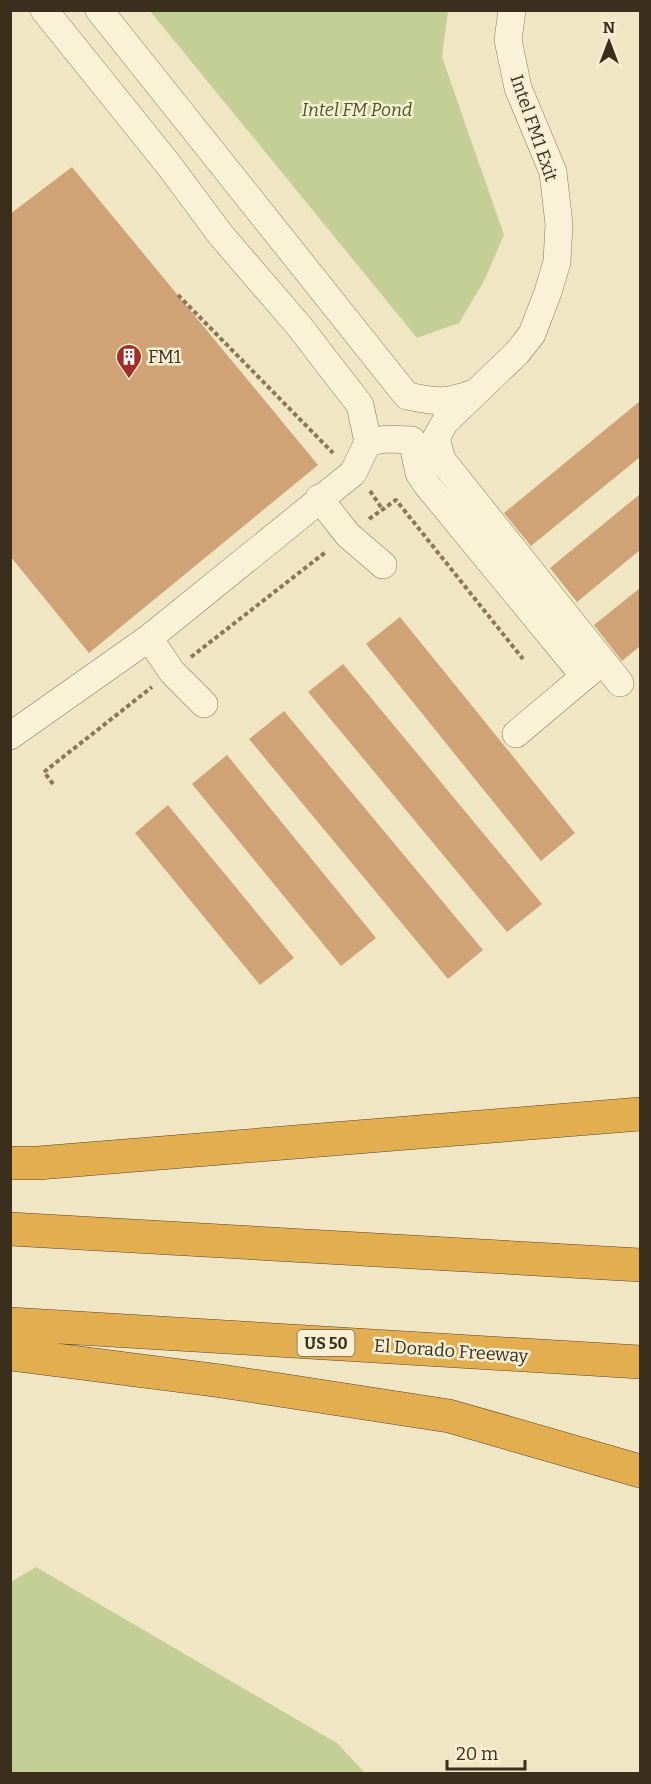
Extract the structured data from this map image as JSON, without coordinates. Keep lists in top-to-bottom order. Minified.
{"streets":{"highway":["US 50","El Dorado Freeway"],"lane":["Intel FM1 Exit"]},"parks":["Intel FM Pond"],"places":{"building":["FM1"]},"scale_bar":"20 m","north":"top"}
